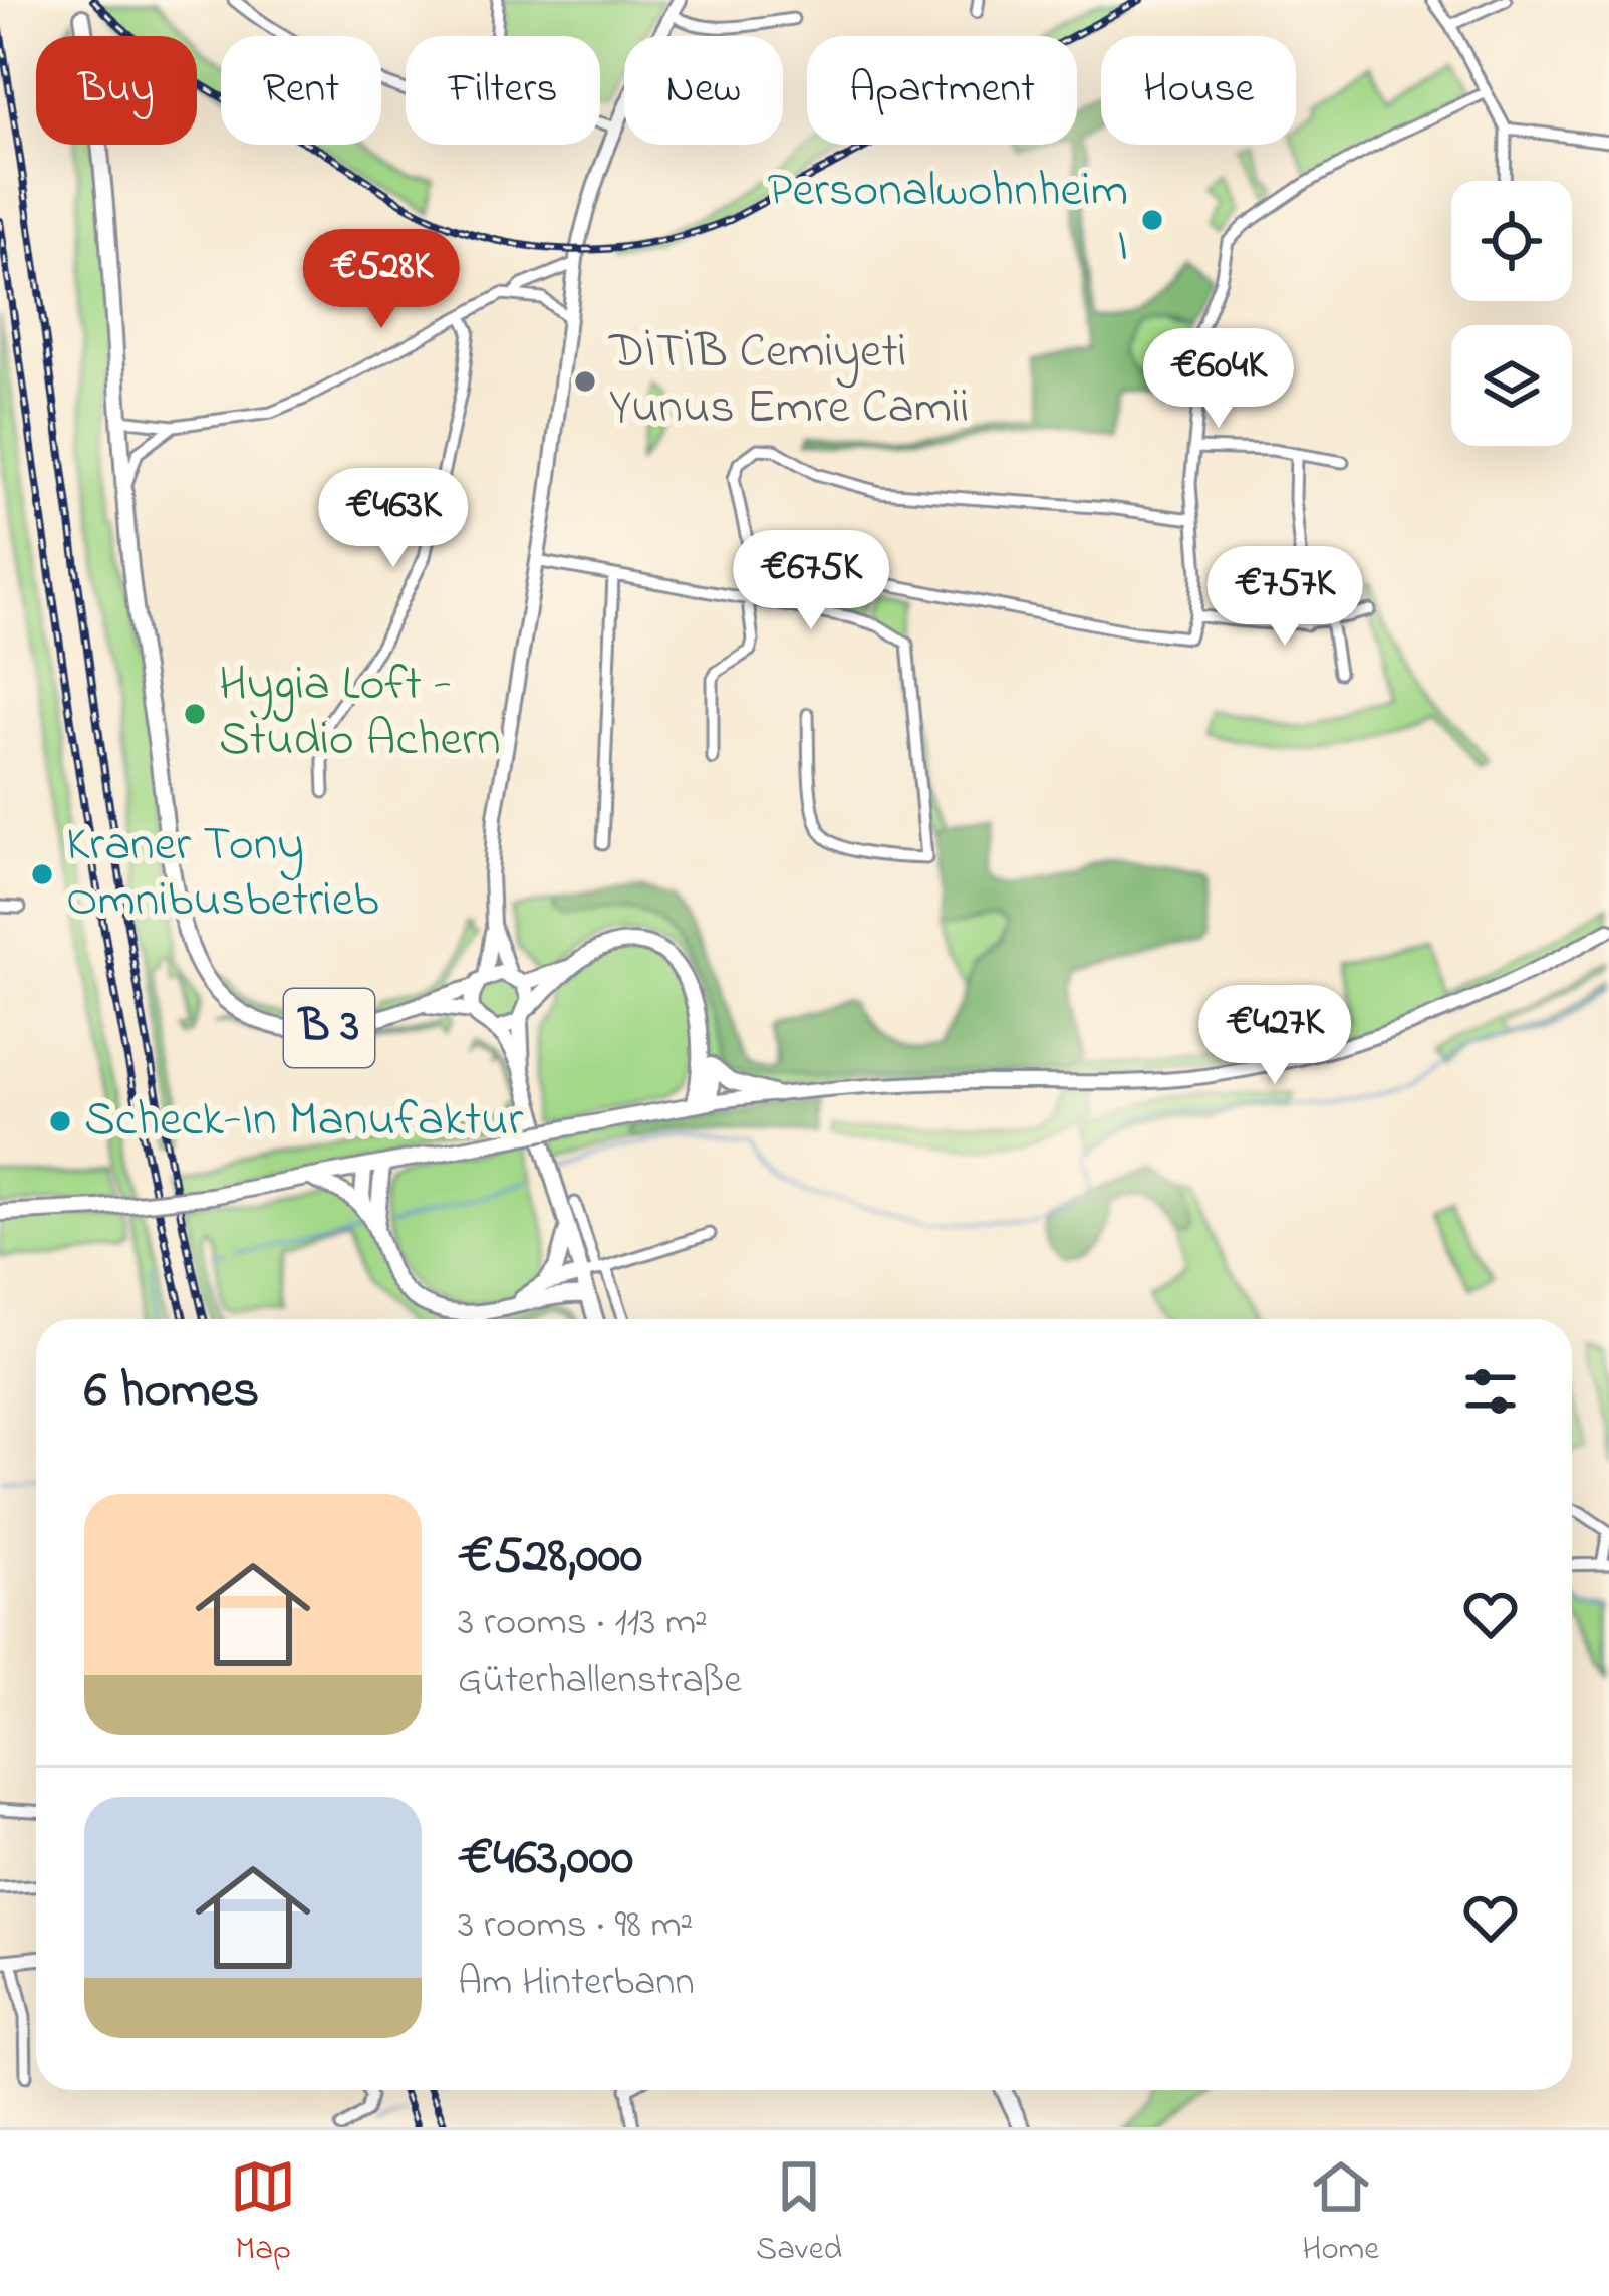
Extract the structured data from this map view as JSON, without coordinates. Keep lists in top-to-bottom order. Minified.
{"streets":{"main road":["B 3"]},"places":["Personalwohnheim I","DİTİB Cemiyeti Yunus Emre Camii","Hygia Loft - Studio Achern","Kraner Tony Omnibusbetrieb","Scheck-In Manufaktur"],"page":{"chip":["Buy","Rent","Filters","New","Apartment","House"],"price":["€528K","€604K","€463K","€675K","€757K","€427K"],"heading":"6 homes","list":[{"name":"€528,000","note":"3 rooms · 113 m² · Güterhallenstraße"},{"name":"€463,000","note":"3 rooms · 98 m² · Am Hinterbann"}],"tabs":["Map","Saved","Home"]}}
